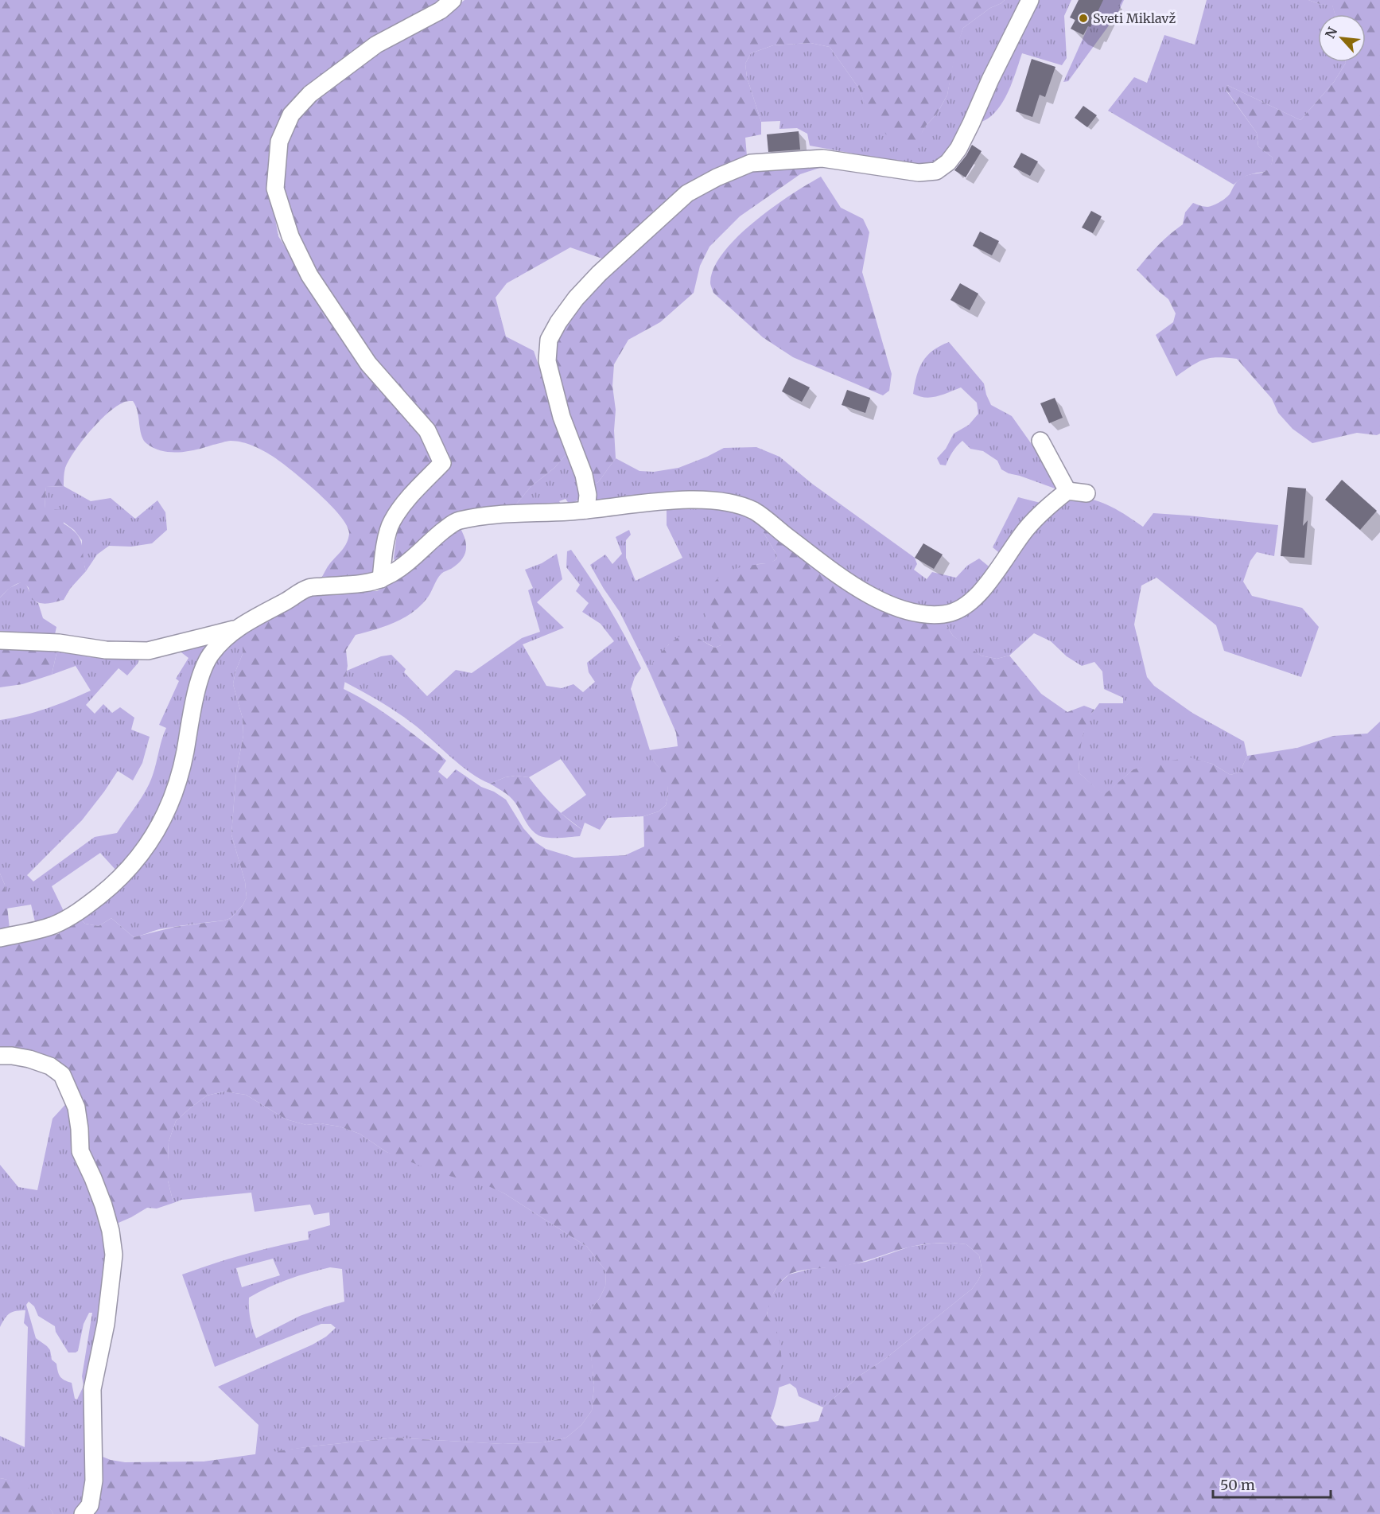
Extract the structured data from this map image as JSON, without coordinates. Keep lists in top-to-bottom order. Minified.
{"places":["Sveti Miklavž"],"scale_bar":"50 m","north":"top left"}
